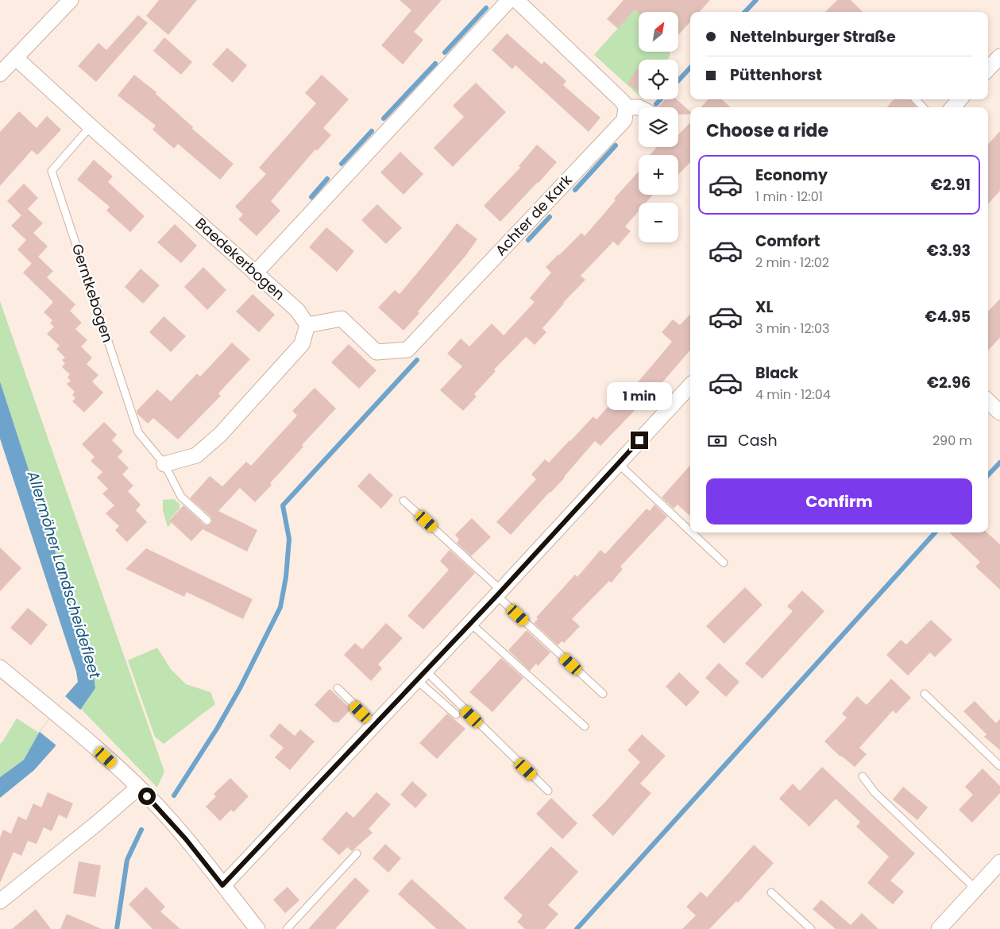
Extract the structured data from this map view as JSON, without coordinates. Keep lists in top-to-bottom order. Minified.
{"streets":{"street":["Achter de Kark","Baedekerbogen"],"lane":["Gerntkebogen"]},"crossings":[["Achter de Kark","Baedekerbogen"],["Baedekerbogen","Gerntkebogen"]],"water":["Allermöher Landscheidefleet"],"north":"top right","page":{"map_buttons":["+","−"],"banner":["Nettelnburger Straße","Püttenhorst"],"heading":"Choose a ride","list":[{"name":"Economy","note":"1 min · 12:01","value":"€2.91"},{"name":"Comfort","note":"2 min · 12:02","value":"€3.93"},{"name":"XL","note":"3 min · 12:03","value":"€4.95"},{"name":"Black","note":"4 min · 12:04","value":"€2.96"}],"bubble":"1 min","pay":["Cash","290 m"],"buttons":"Confirm"}}
